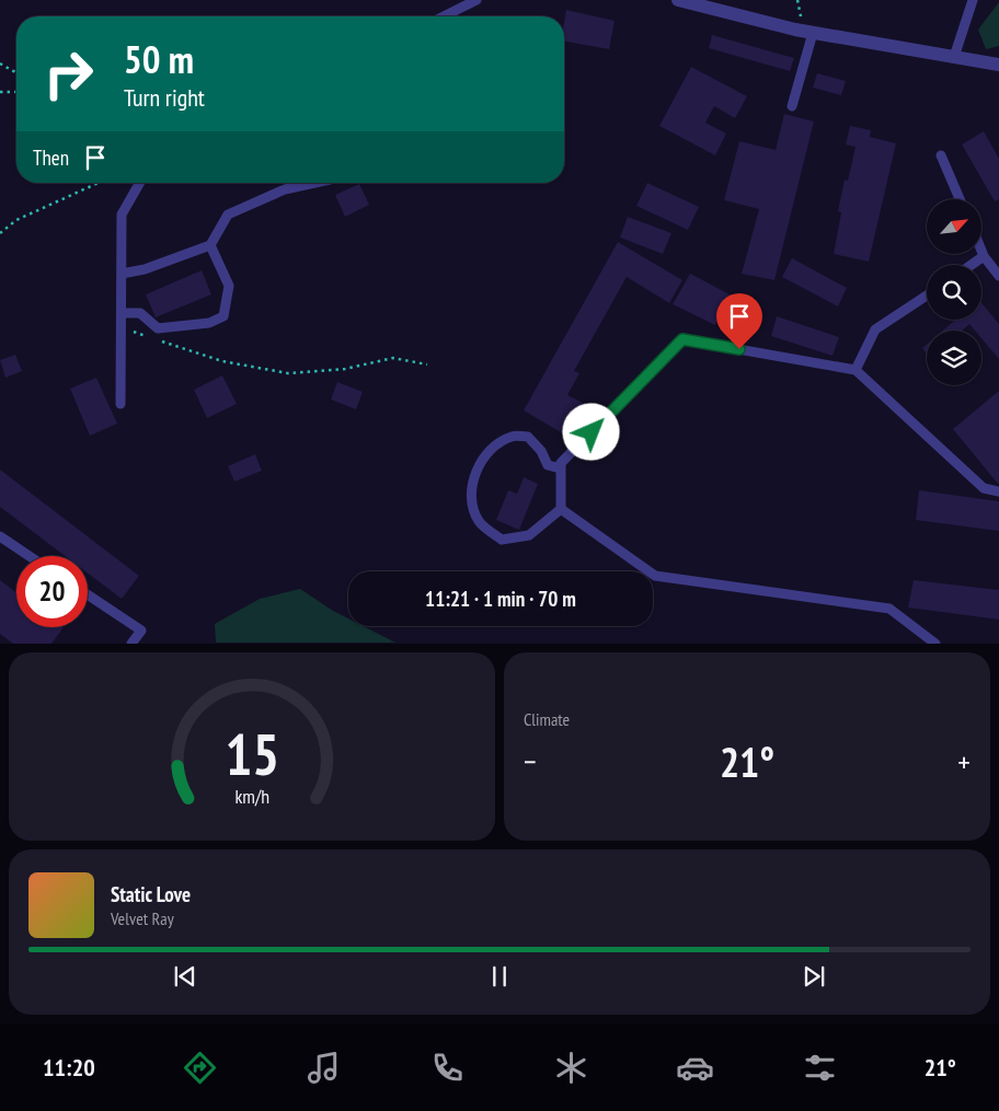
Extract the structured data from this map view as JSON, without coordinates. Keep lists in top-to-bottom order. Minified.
{"north":"top right","page":{"turn":["50 m","Turn right"],"then":"Then","limit":"20","trip":"11:21 · 1 min · 70 m","tile":"Climate","heat":["−","21°","+"],"song":["Static Love","Velvet Ray"],"tabs":["11:20","21°"],"gauge":["15","km/h"]}}
